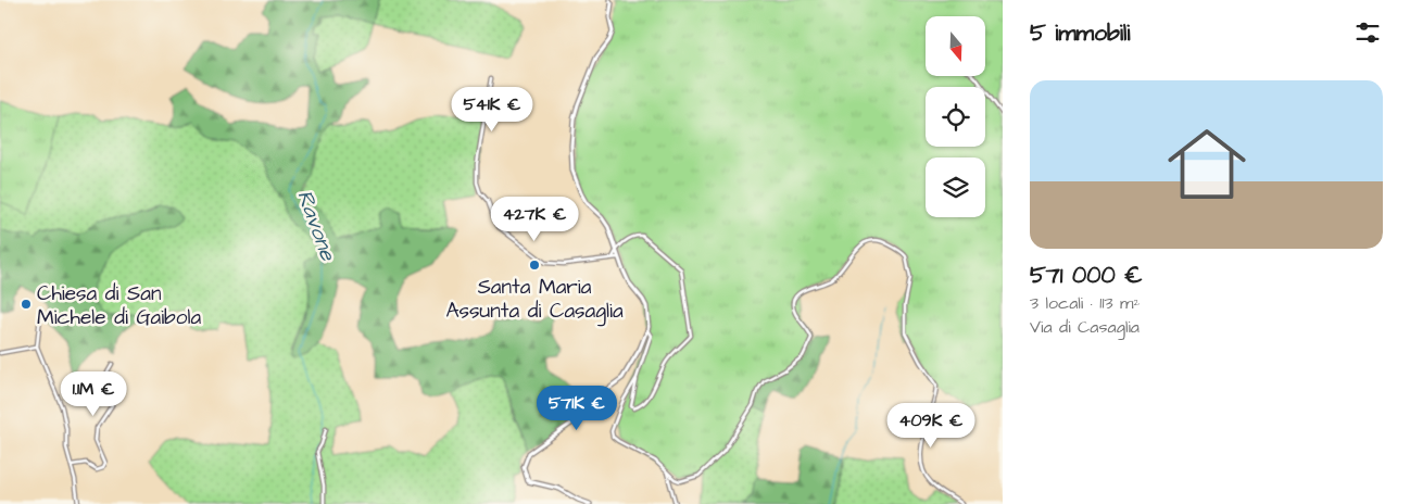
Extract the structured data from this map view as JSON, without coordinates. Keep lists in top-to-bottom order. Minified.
{"water":["Ravone"],"places":["Santa Maria Assunta di Casaglia","Chiesa di San Michele di Gaibola"],"north":"bottom","page":{"heading":"5 immobili","list":[{"name":"571 000 €","note":"3 locali · 113 m² · Via di Casaglia"}],"price":["541K €","427K €","1.1M €","571K €","409K €"]}}
